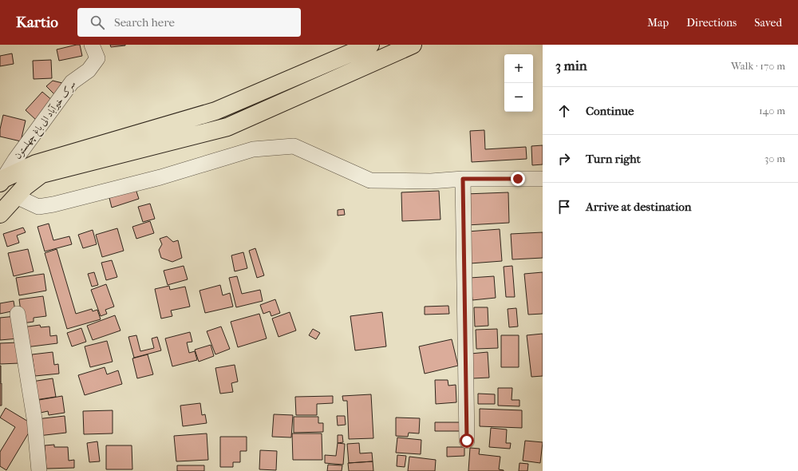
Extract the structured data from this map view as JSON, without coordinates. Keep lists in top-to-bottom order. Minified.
{"streets":{"street":["سرک خیرآباد الی باغ چهلستون"]},"page":{"header":"Kartio","search":"Search here","nav":["Map","Directions","Saved"],"heading":["3 min","Walk · 170 m"],"map_buttons":["+","−"],"list":[["Continue","140 m"],["Turn right","30 m"],"Arrive at destination"]}}
